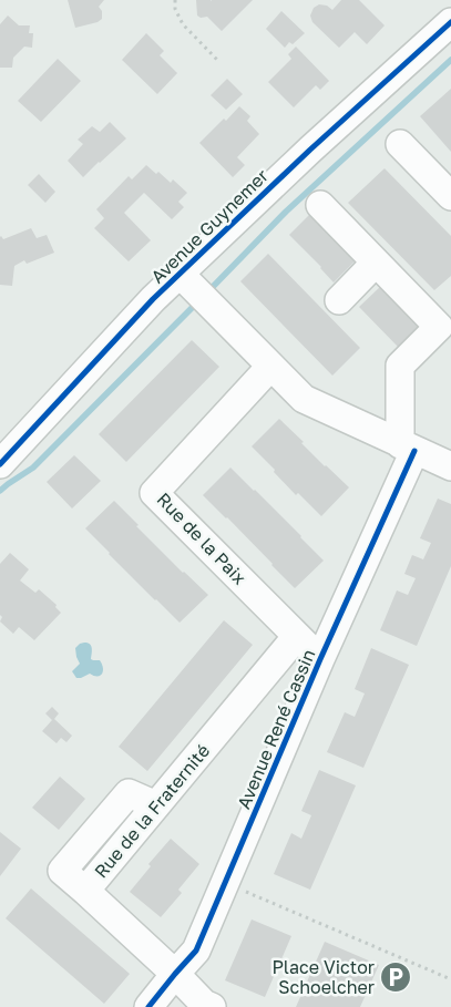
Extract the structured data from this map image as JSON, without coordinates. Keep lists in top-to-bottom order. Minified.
{"streets":{"street":["Avenue Guynemer","Rue de la Paix","Avenue René Cassin","Rue de la Fraternité"]},"crossings":[["Rue de la Paix","Avenue René Cassin"],["Rue de la Paix","Rue de la Fraternité"],["Avenue René Cassin","Rue de la Fraternité"]],"places":{"parking":["Place Victor Schoelcher"]}}
